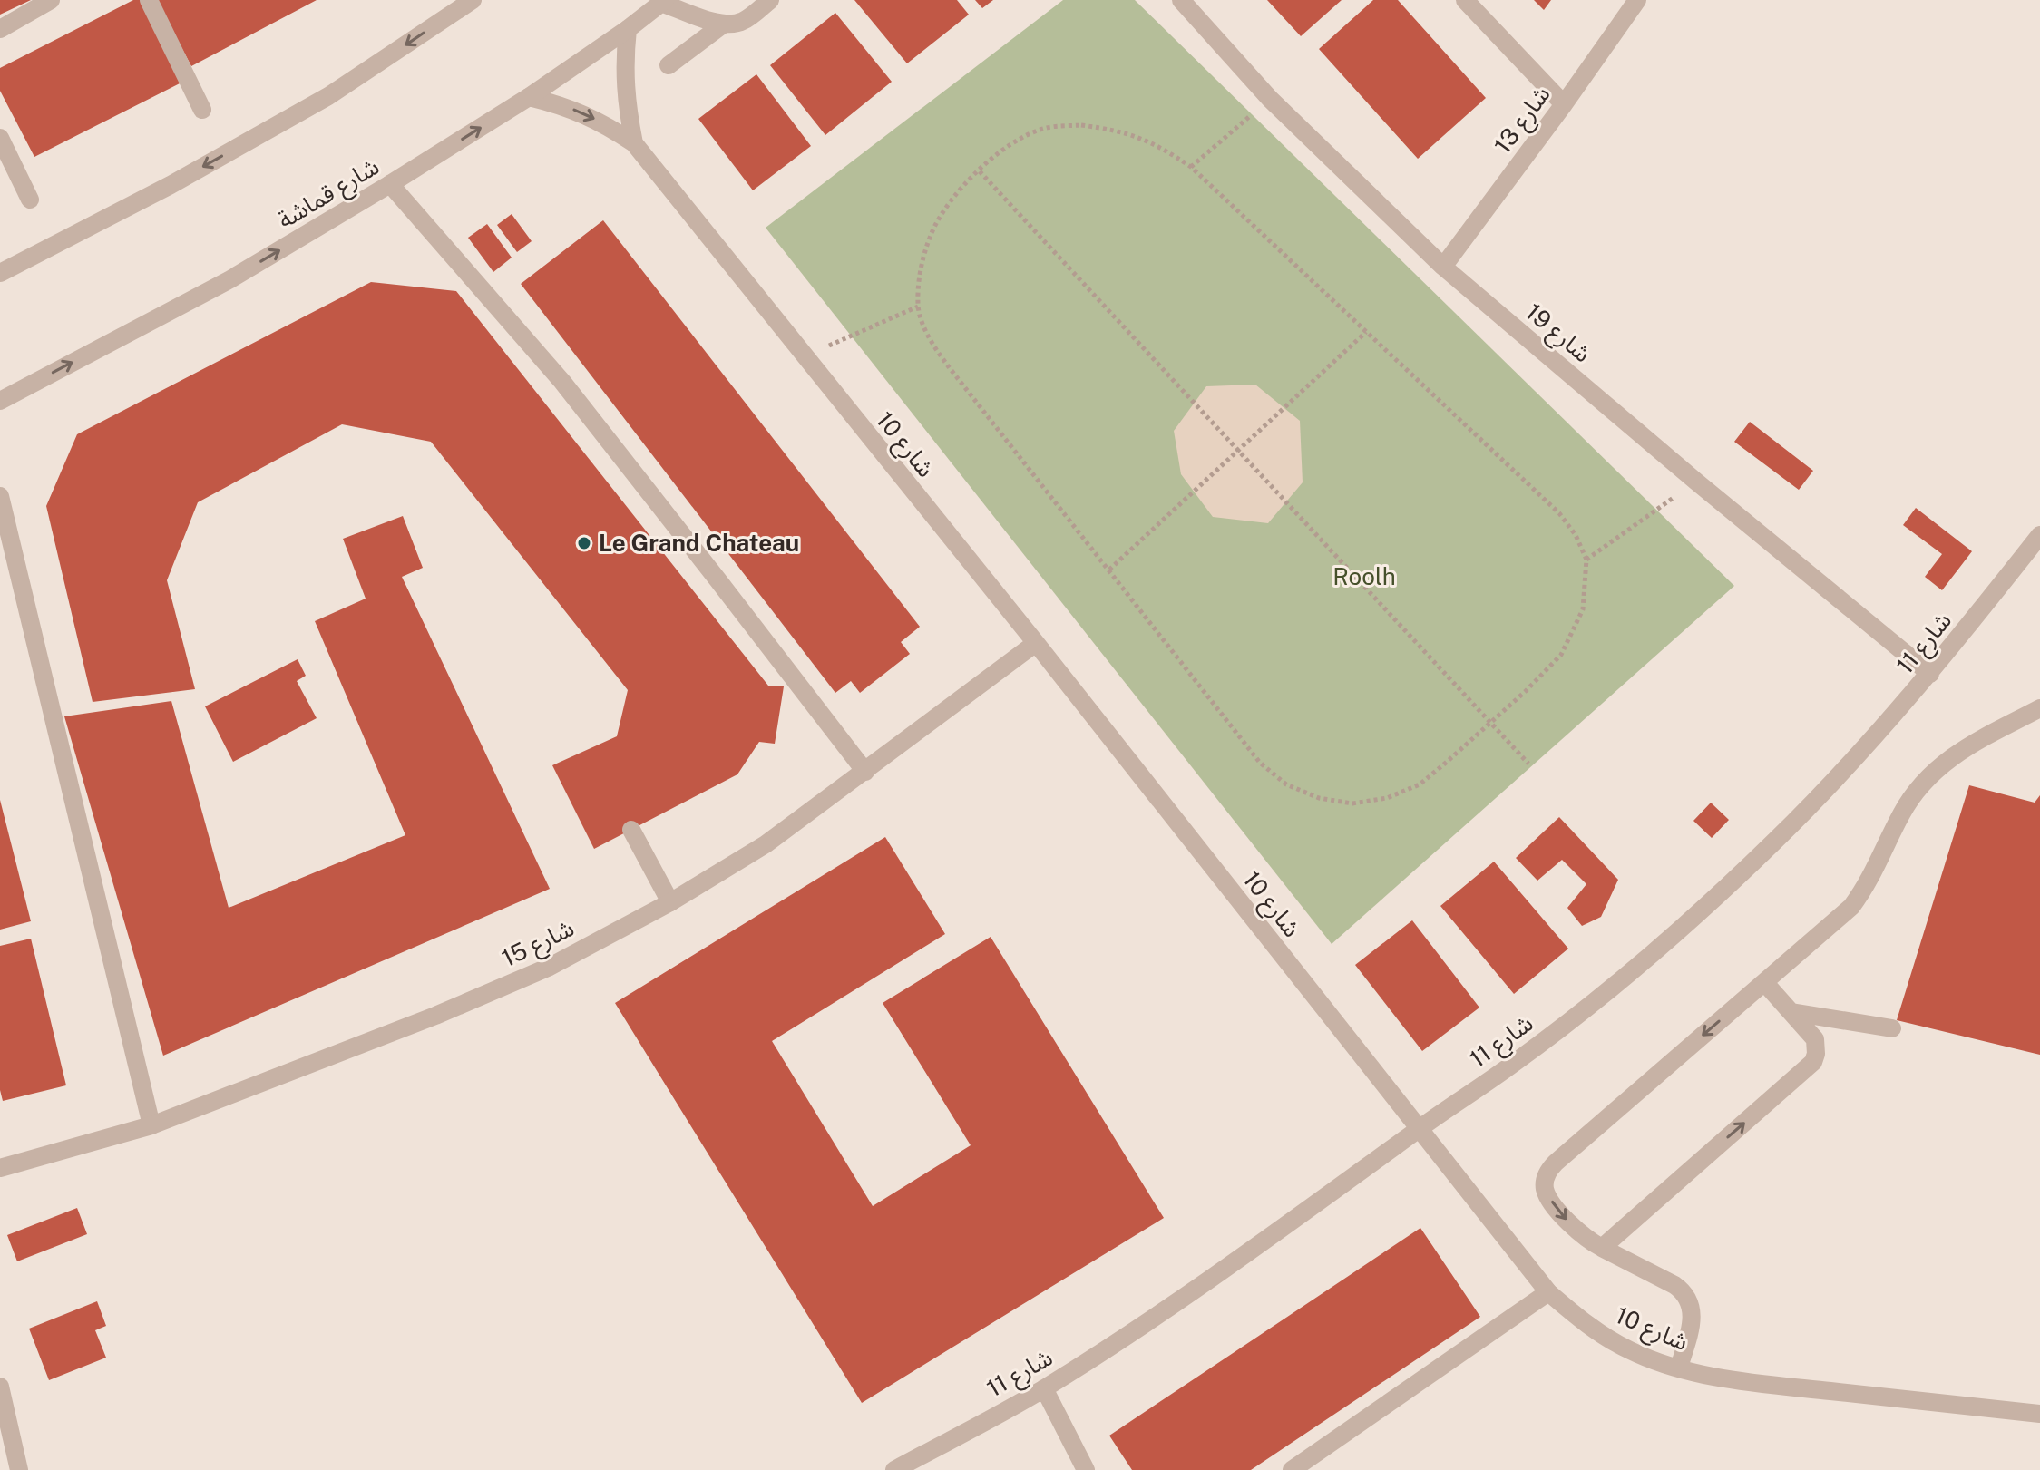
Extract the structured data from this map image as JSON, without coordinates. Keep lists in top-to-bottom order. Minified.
{"streets":{"street":["شارع 13","شارع قماشة","شارع 19","شارع 10","شارع 11","شارع 15"]},"crossings":[["شارع 13","شارع 19"],["شارع قماشة","شارع 10"],["شارع 19","شارع 11"],["شارع 10","شارع 11"],["شارع 10","شارع 15"]],"parks":["Roolh"],"places":["Le Grand Chateau"]}
